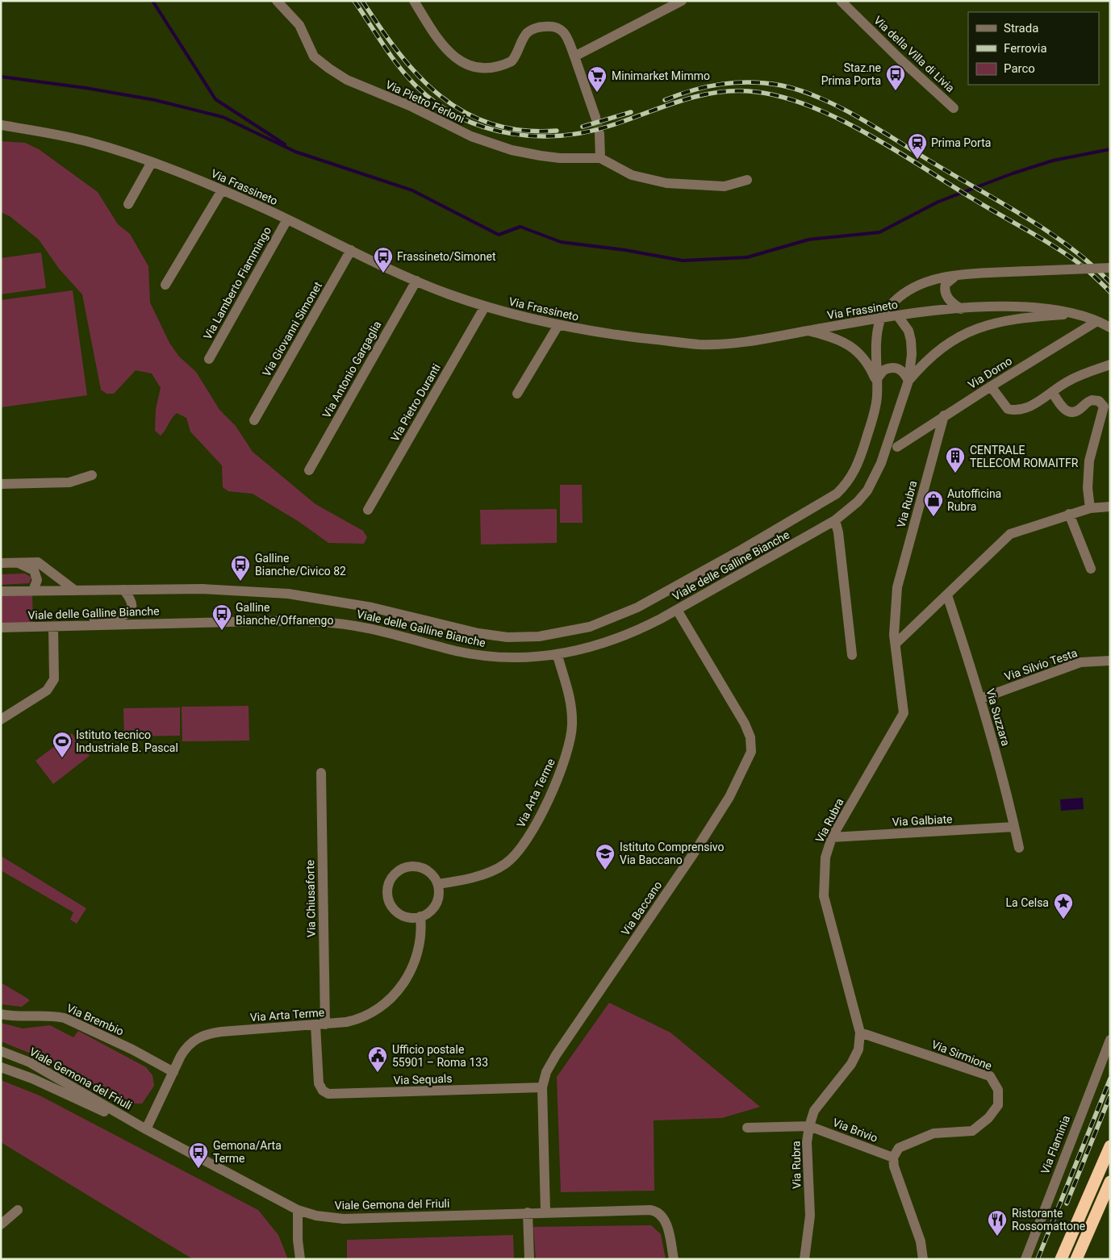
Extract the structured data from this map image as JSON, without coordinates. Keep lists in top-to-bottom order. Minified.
{"streets":{"street":["Via della Villa di Livia","Via Pietro Ferloni","Via Frassineto","Via Lamberto Fiammingo","Via Giovanni Simonet","Via Antonio Gargaglia","Via Dorno","Via Pietro Duranti","Via Rubra","Viale delle Galline Bianche","Via Silvio Testa","Via Suzzara","Via Arta Terme","Via Galbiate","Via Chiusaforte","Via Baccano","Via Brembio","Via Sirmione","Viale Gemona del Friuli","Via Sequals","Via Brivio","Via Flaminia"]},"crossings":[["Via Frassineto","Via Lamberto Fiammingo"],["Via Frassineto","Via Giovanni Simonet"],["Via Frassineto","Via Antonio Gargaglia"],["Via Frassineto","Via Dorno"],["Via Frassineto","Via Pietro Duranti"],["Via Frassineto","Viale delle Galline Bianche"],["Via Dorno","Via Rubra"],["Via Rubra","Via Galbiate"],["Via Rubra","Via Sirmione"],["Via Rubra","Via Brivio"],["Viale delle Galline Bianche","Via Arta Terme"],["Viale delle Galline Bianche","Via Baccano"],["Via Silvio Testa","Via Suzzara"],["Via Suzzara","Via Galbiate"],["Via Arta Terme","Via Chiusaforte"],["Via Arta Terme","Via Brembio"],["Via Arta Terme","Viale Gemona del Friuli"],["Via Arta Terme","Via Sequals"],["Via Chiusaforte","Via Sequals"],["Via Baccano","Viale Gemona del Friuli"],["Via Baccano","Via Sequals"],["Via Sirmione","Via Brivio"]],"places":{"bus stop":["Staz.ne Prima Porta","Frassineto/Simonet","Galline Bianche/Civico 82","Galline Bianche/Offanengo","Gemona/Arta Terme"],"supermarket":["Minimarket Mimmo"],"station":["Prima Porta"],"building":["CENTRALE TELECOM ROMAITFR"],"shop":["Autofficina Rubra"],"sports":["Istituto tecnico Industriale B. Pascal"],"school or university":["Istituto Comprensivo Via Baccano"],"place":["La Celsa"],"public building":["Ufficio postale 55901 – Roma 133"],"restaurant":["Ristorante Rossomattone"]},"legend":["Strada","Ferrovia","Parco"]}
